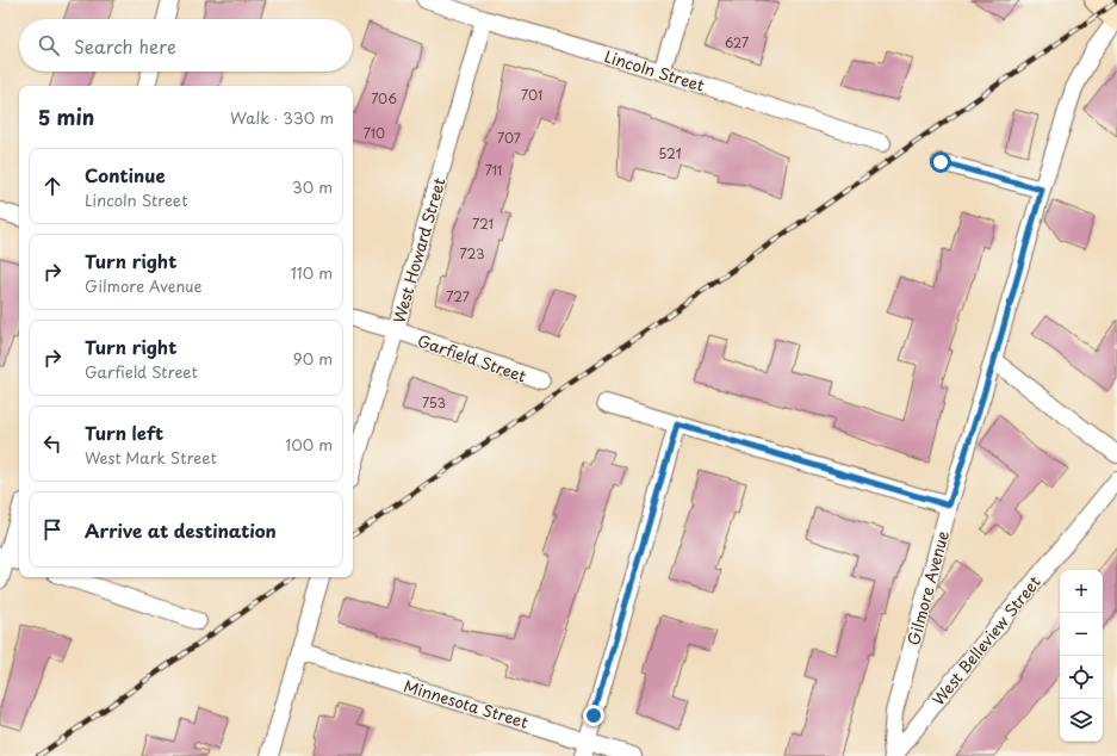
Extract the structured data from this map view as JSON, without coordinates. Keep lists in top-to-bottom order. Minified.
{"streets":{"street":["Lincoln Street","West Howard Street","Garfield Street","Gilmore Avenue","West Belleview Street","Minnesota Street"]},"crossings":[["Lincoln Street","West Howard Street"],["West Howard Street","Garfield Street"],["Gilmore Avenue","West Belleview Street"]],"house_numbers":["627","701","706","710","707","521","711","721","723","727","753"],"page":{"search":"Search here","heading":["5 min","Walk · 330 m"],"list":[["Continue","Lincoln Street","30 m"],["Turn right","Gilmore Avenue","110 m"],["Turn right","Garfield Street","90 m"],["Turn left","West Mark Street","100 m"],"Arrive at destination"],"map_buttons":["+","−"]}}
